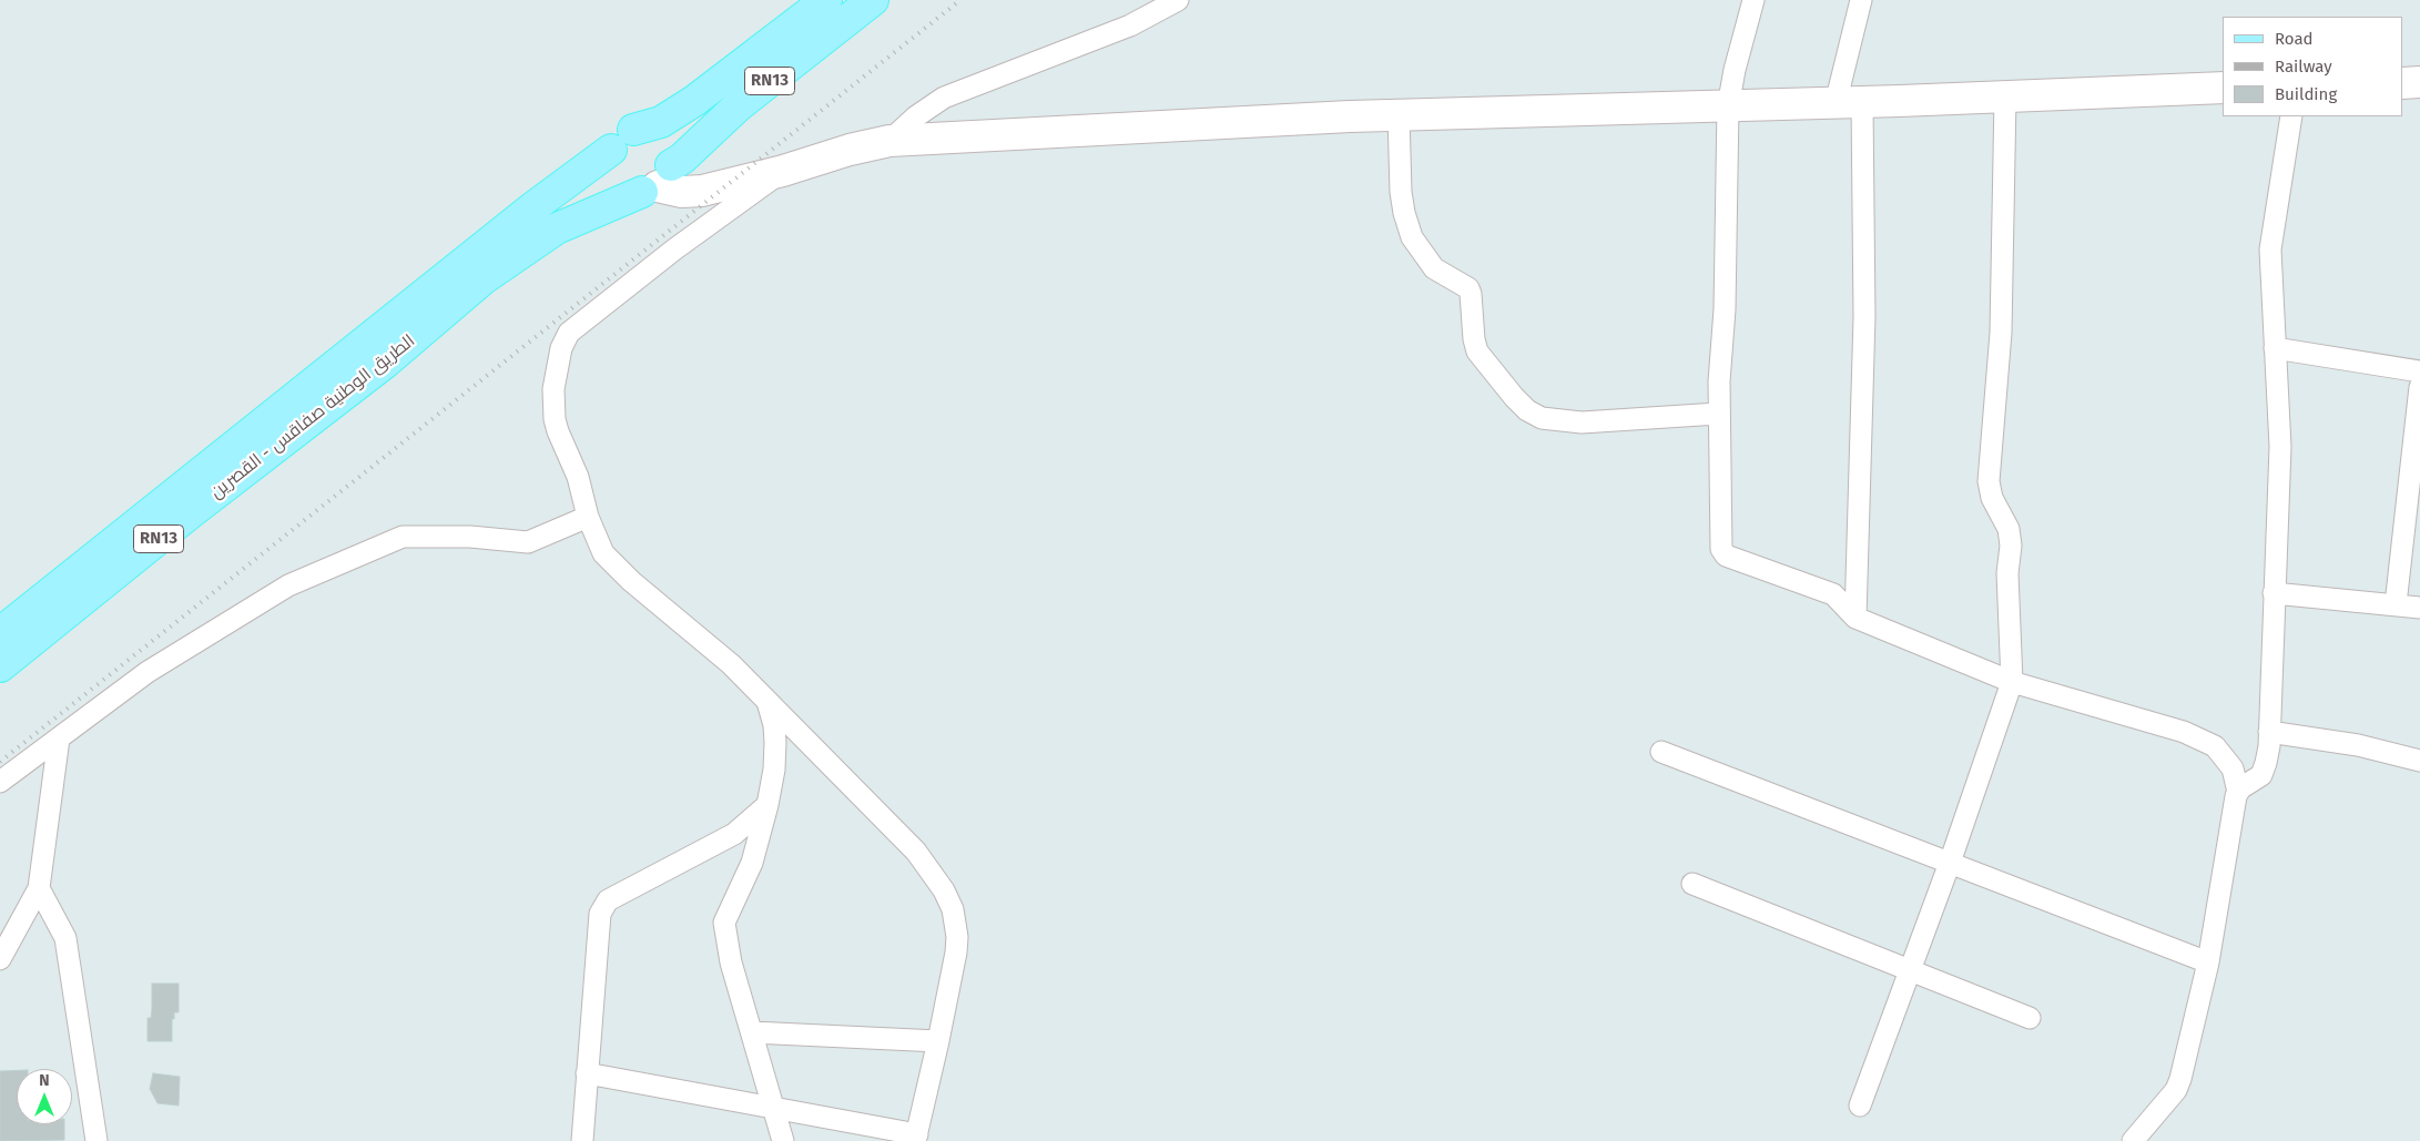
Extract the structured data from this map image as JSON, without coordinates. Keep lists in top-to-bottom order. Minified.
{"streets":{"main road":["RN13","الطريق الوطنية صفاقس - القصرين"]},"crossings":[["RN13","الطريق الوطنية صفاقس - القصرين"]],"legend":["Road","Railway","Building"],"north":"top"}
